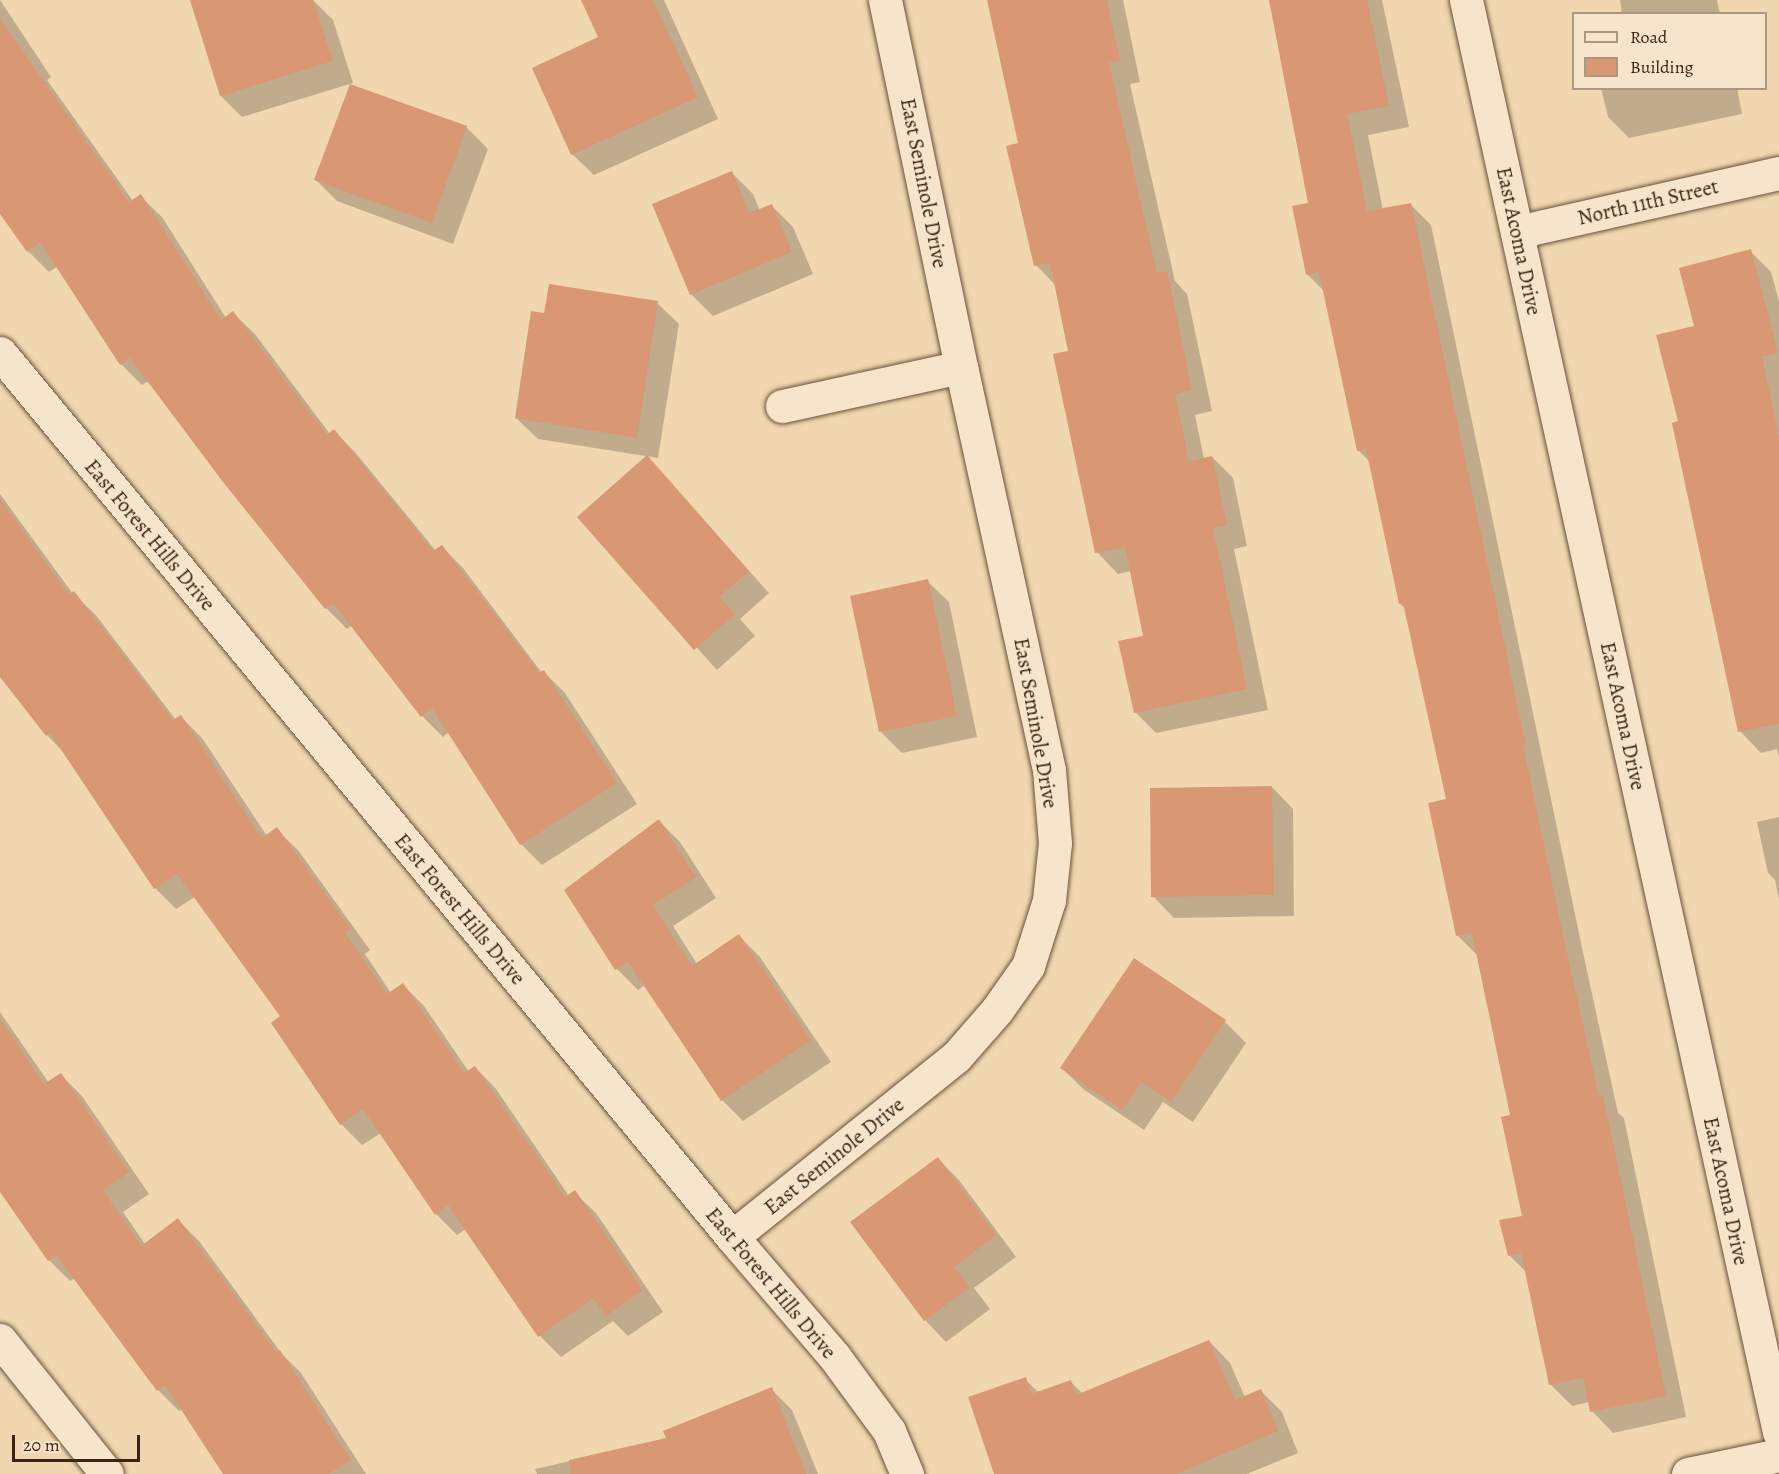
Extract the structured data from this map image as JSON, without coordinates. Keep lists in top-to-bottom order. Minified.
{"streets":{"street":["East Seminole Drive","North 11th Street","East Acoma Drive","East Forest Hills Drive"]},"crossings":[["East Seminole Drive","East Forest Hills Drive"],["North 11th Street","East Acoma Drive"]],"legend":["Road","Building"],"scale_bar":"20 m"}
